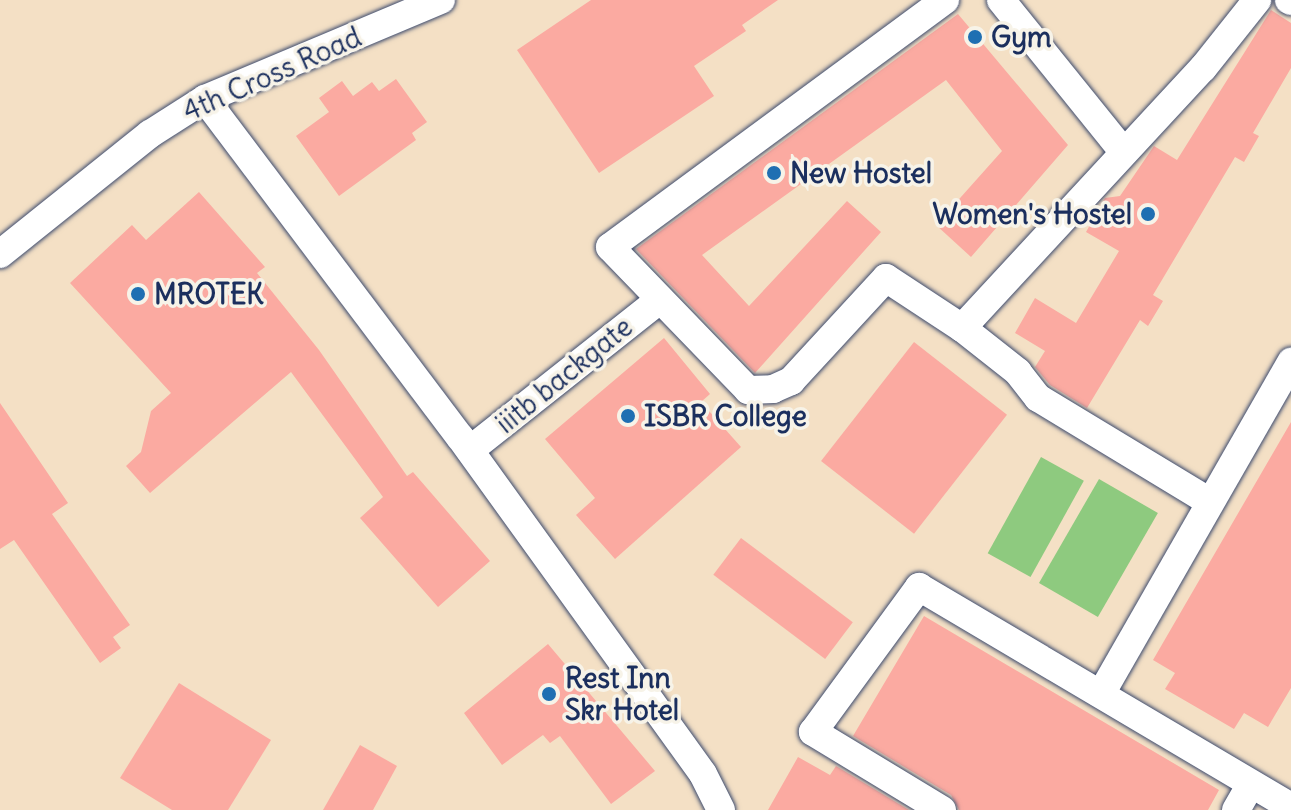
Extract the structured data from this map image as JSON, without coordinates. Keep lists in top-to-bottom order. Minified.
{"streets":{"street":["4th Cross Road","iiitb backgate"]},"places":["Gym","New Hostel","Women's Hostel","MROTEK","ISBR College","Rest Inn Skr Hotel"]}
